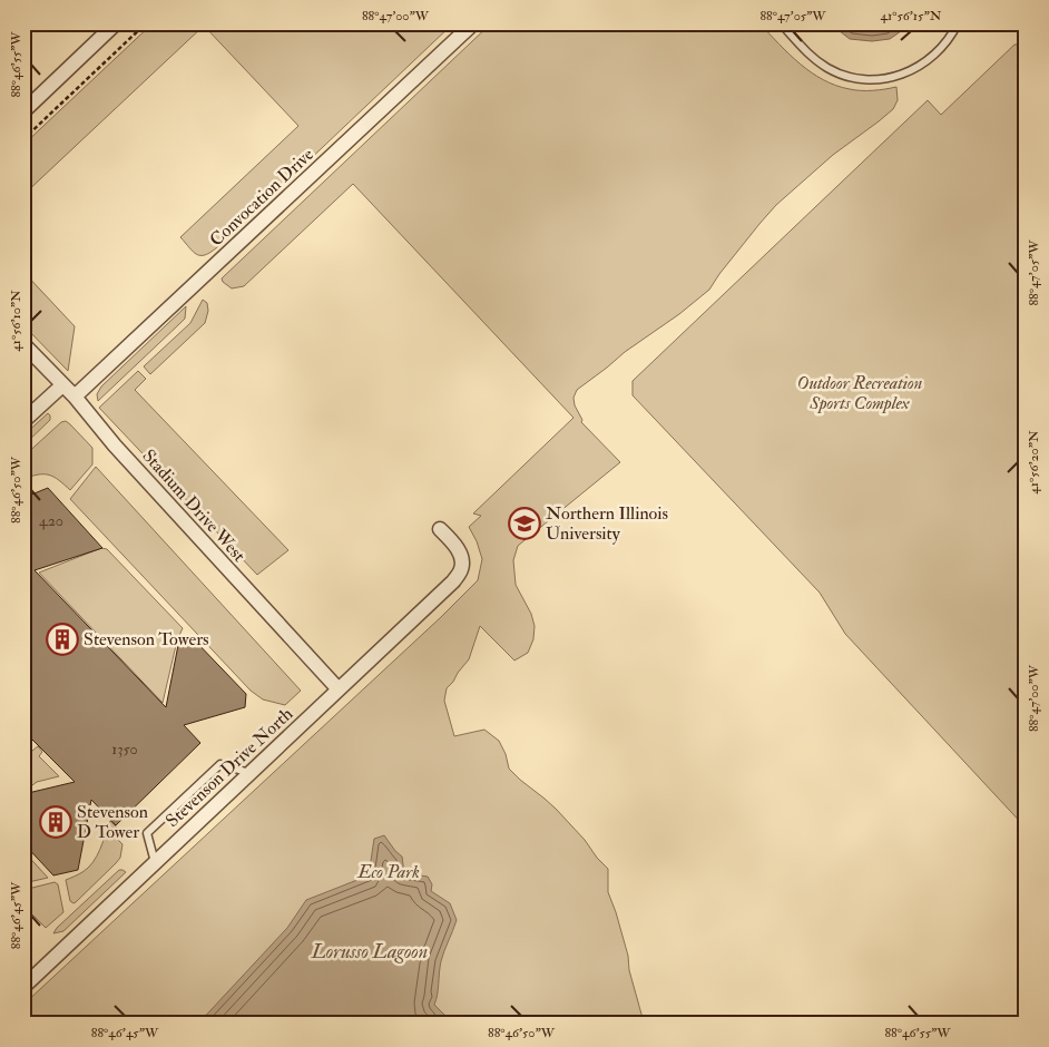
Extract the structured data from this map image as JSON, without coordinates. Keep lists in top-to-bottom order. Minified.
{"streets":{"street":["Convocation Drive","Stadium Drive West","Stevenson Drive North"]},"crossings":[["Convocation Drive","Stadium Drive West"],["Stadium Drive West","Stevenson Drive North"]],"water":["Lorusso Lagoon"],"parks":["Outdoor Recreation Sports Complex","Eco Park"],"places":{"school or university":["Northern Illinois University"],"building":["Stevenson Towers","Stevenson D Tower"]},"house_numbers":["420","1350"],"coordinates":["88°47'00\"W","88°47'05\"W","41°56'15\"N","88°46'55\"W","41°56'10\"N","41°56'20\"N","88°46'50\"W","88°46'45\"W"]}
